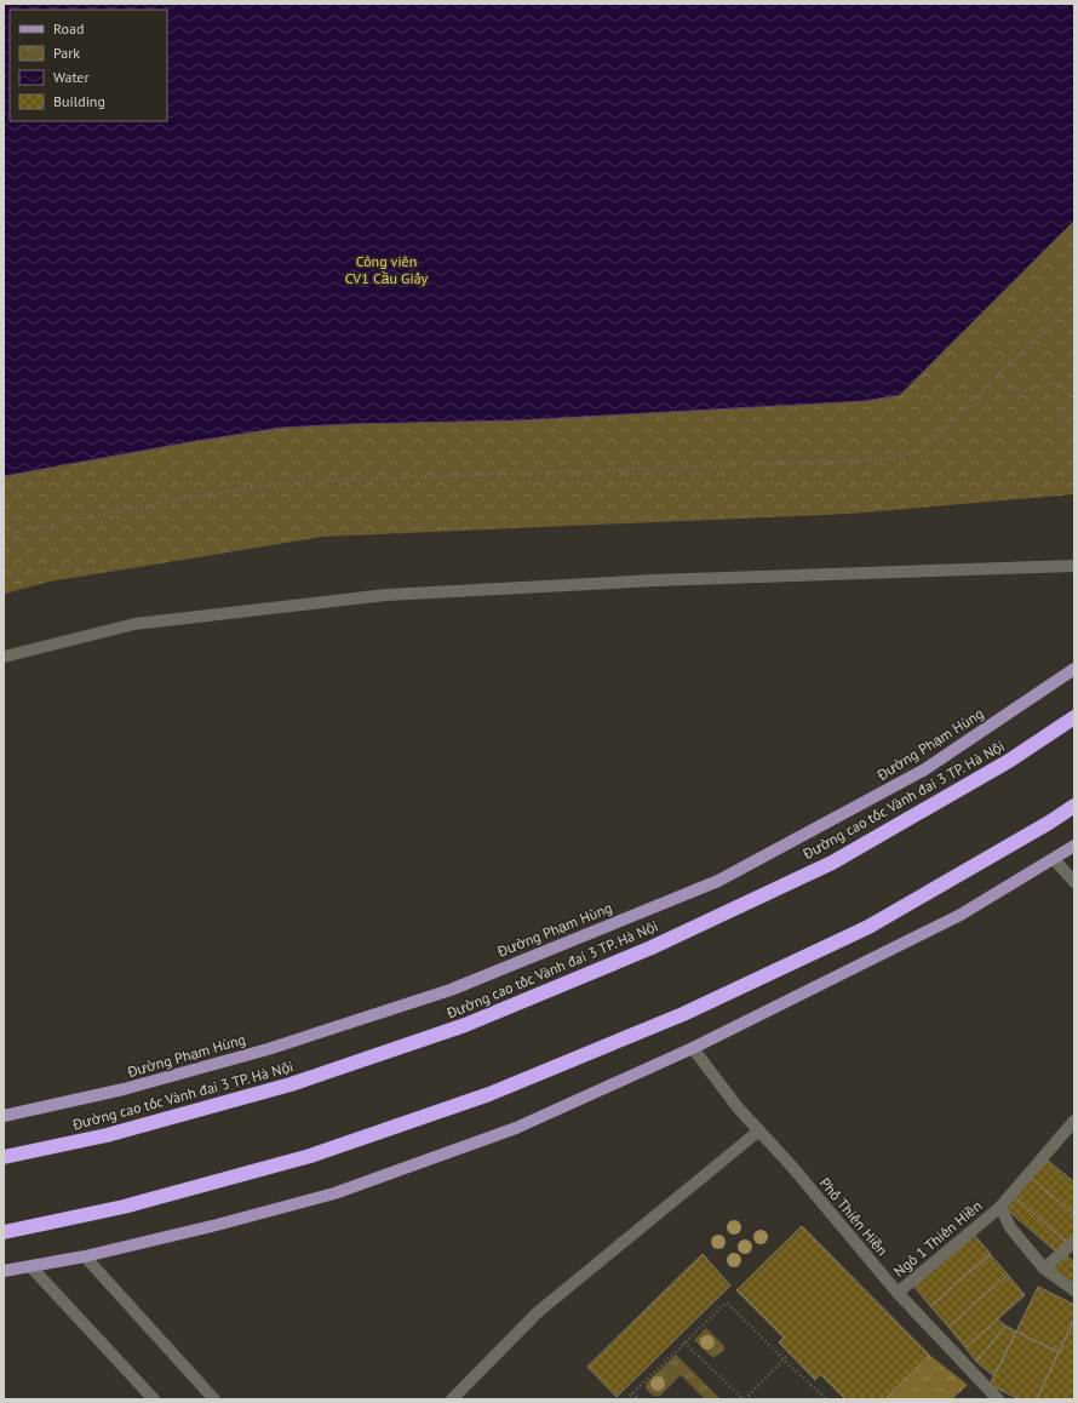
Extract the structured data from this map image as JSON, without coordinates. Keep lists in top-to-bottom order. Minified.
{"streets":{"highway":["Đường cao tốc Vành đai 3 TP. Hà Nội"],"main road":["Đường Phạm Hùng"],"street":["Phố Thiên Hiền","Ngõ 1 Thiên Hiền"]},"crossings":[["Phố Thiên Hiền","Ngõ 1 Thiên Hiền"]],"parks":["Công viên CV1 Cầu Giấy"],"legend":["Road","Park","Water","Building"]}
